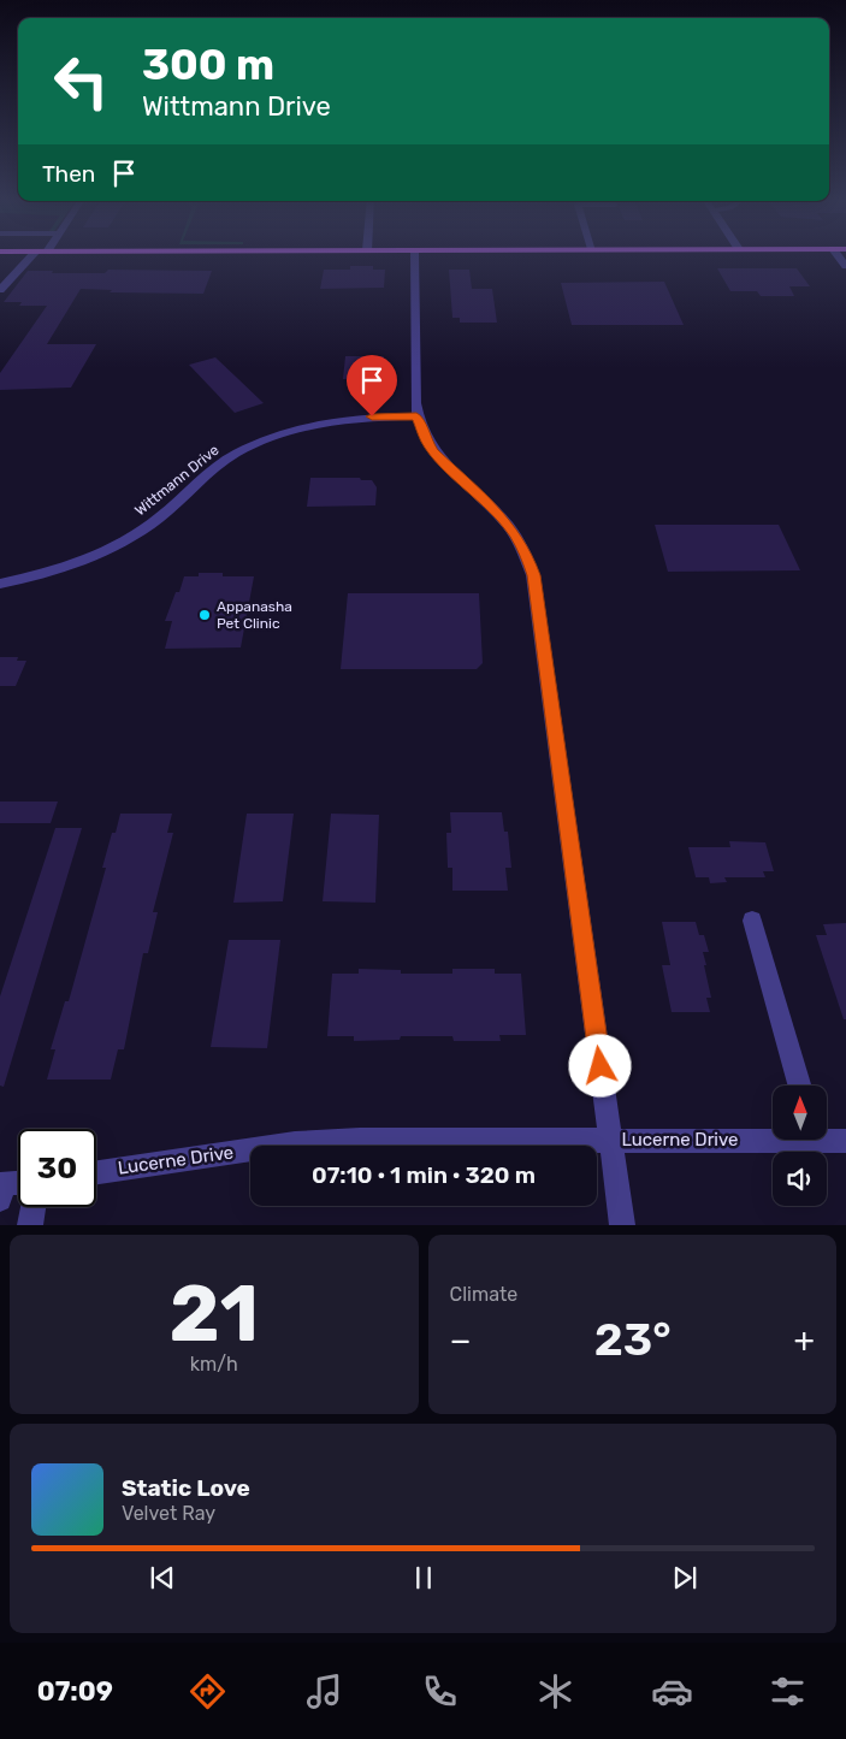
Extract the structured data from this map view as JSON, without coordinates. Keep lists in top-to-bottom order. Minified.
{"streets":{"street":["Wittmann Drive","Lucerne Drive"]},"places":["Appanasha Pet Clinic"],"north":"top","page":{"turn":["300 m","Wittmann Drive"],"then":"Then","limit":"30","trip":"07:10 · 1 min · 320 m","tile":[["21","km/h"],"Climate"],"heat":["−","23°","+"],"song":["Static Love","Velvet Ray"],"tabs":"07:09"}}
